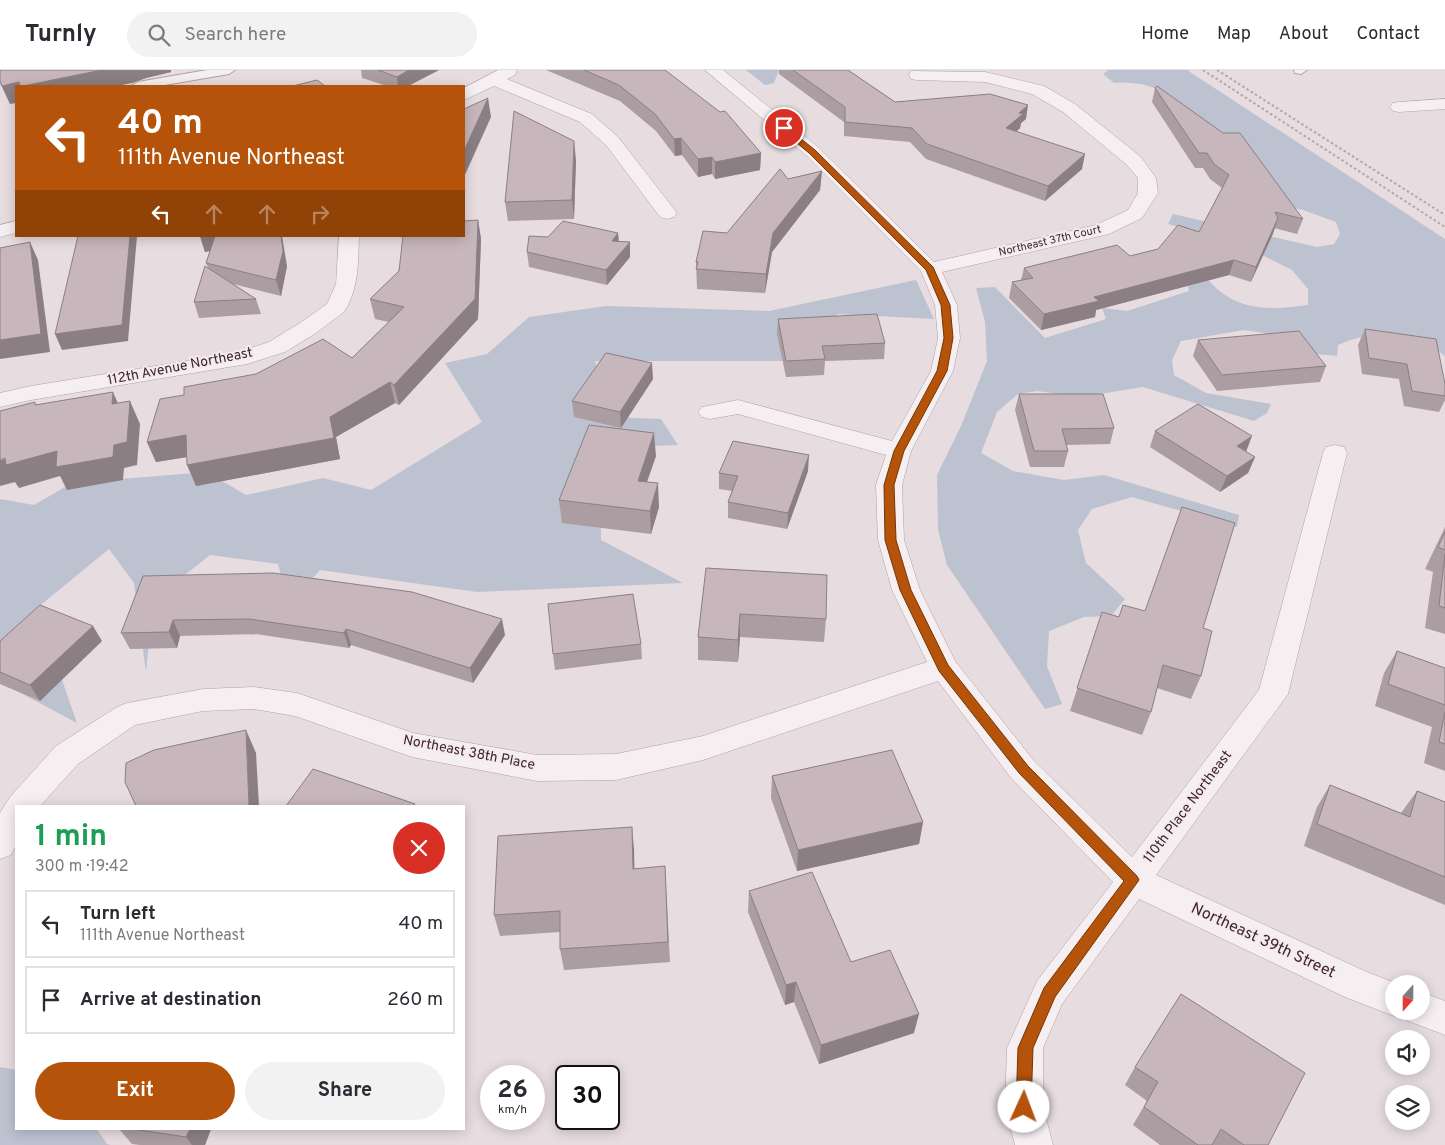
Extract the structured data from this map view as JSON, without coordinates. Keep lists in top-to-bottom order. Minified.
{"streets":{"street":["Northeast 37th Court","112th Avenue Northeast","Northeast 38th Place","110th Place Northeast","Northeast 39th Street"]},"crossings":[["110th Place Northeast","Northeast 39th Street"]],"north":"bottom","page":{"header":"Turnly","search":"Search here","nav":["Home","Map","About","Contact"],"turn":["40 m","111th Avenue Northeast"],"heading":["1 min","300 m · 19:42"],"list":[{"name":"Turn left","note":"111th Avenue Northeast","value":"40 m"},{"name":"Arrive at destination","value":"260 m"}],"buttons":["Exit","Share"],"speed":"26 km/h","limit":"30"}}
